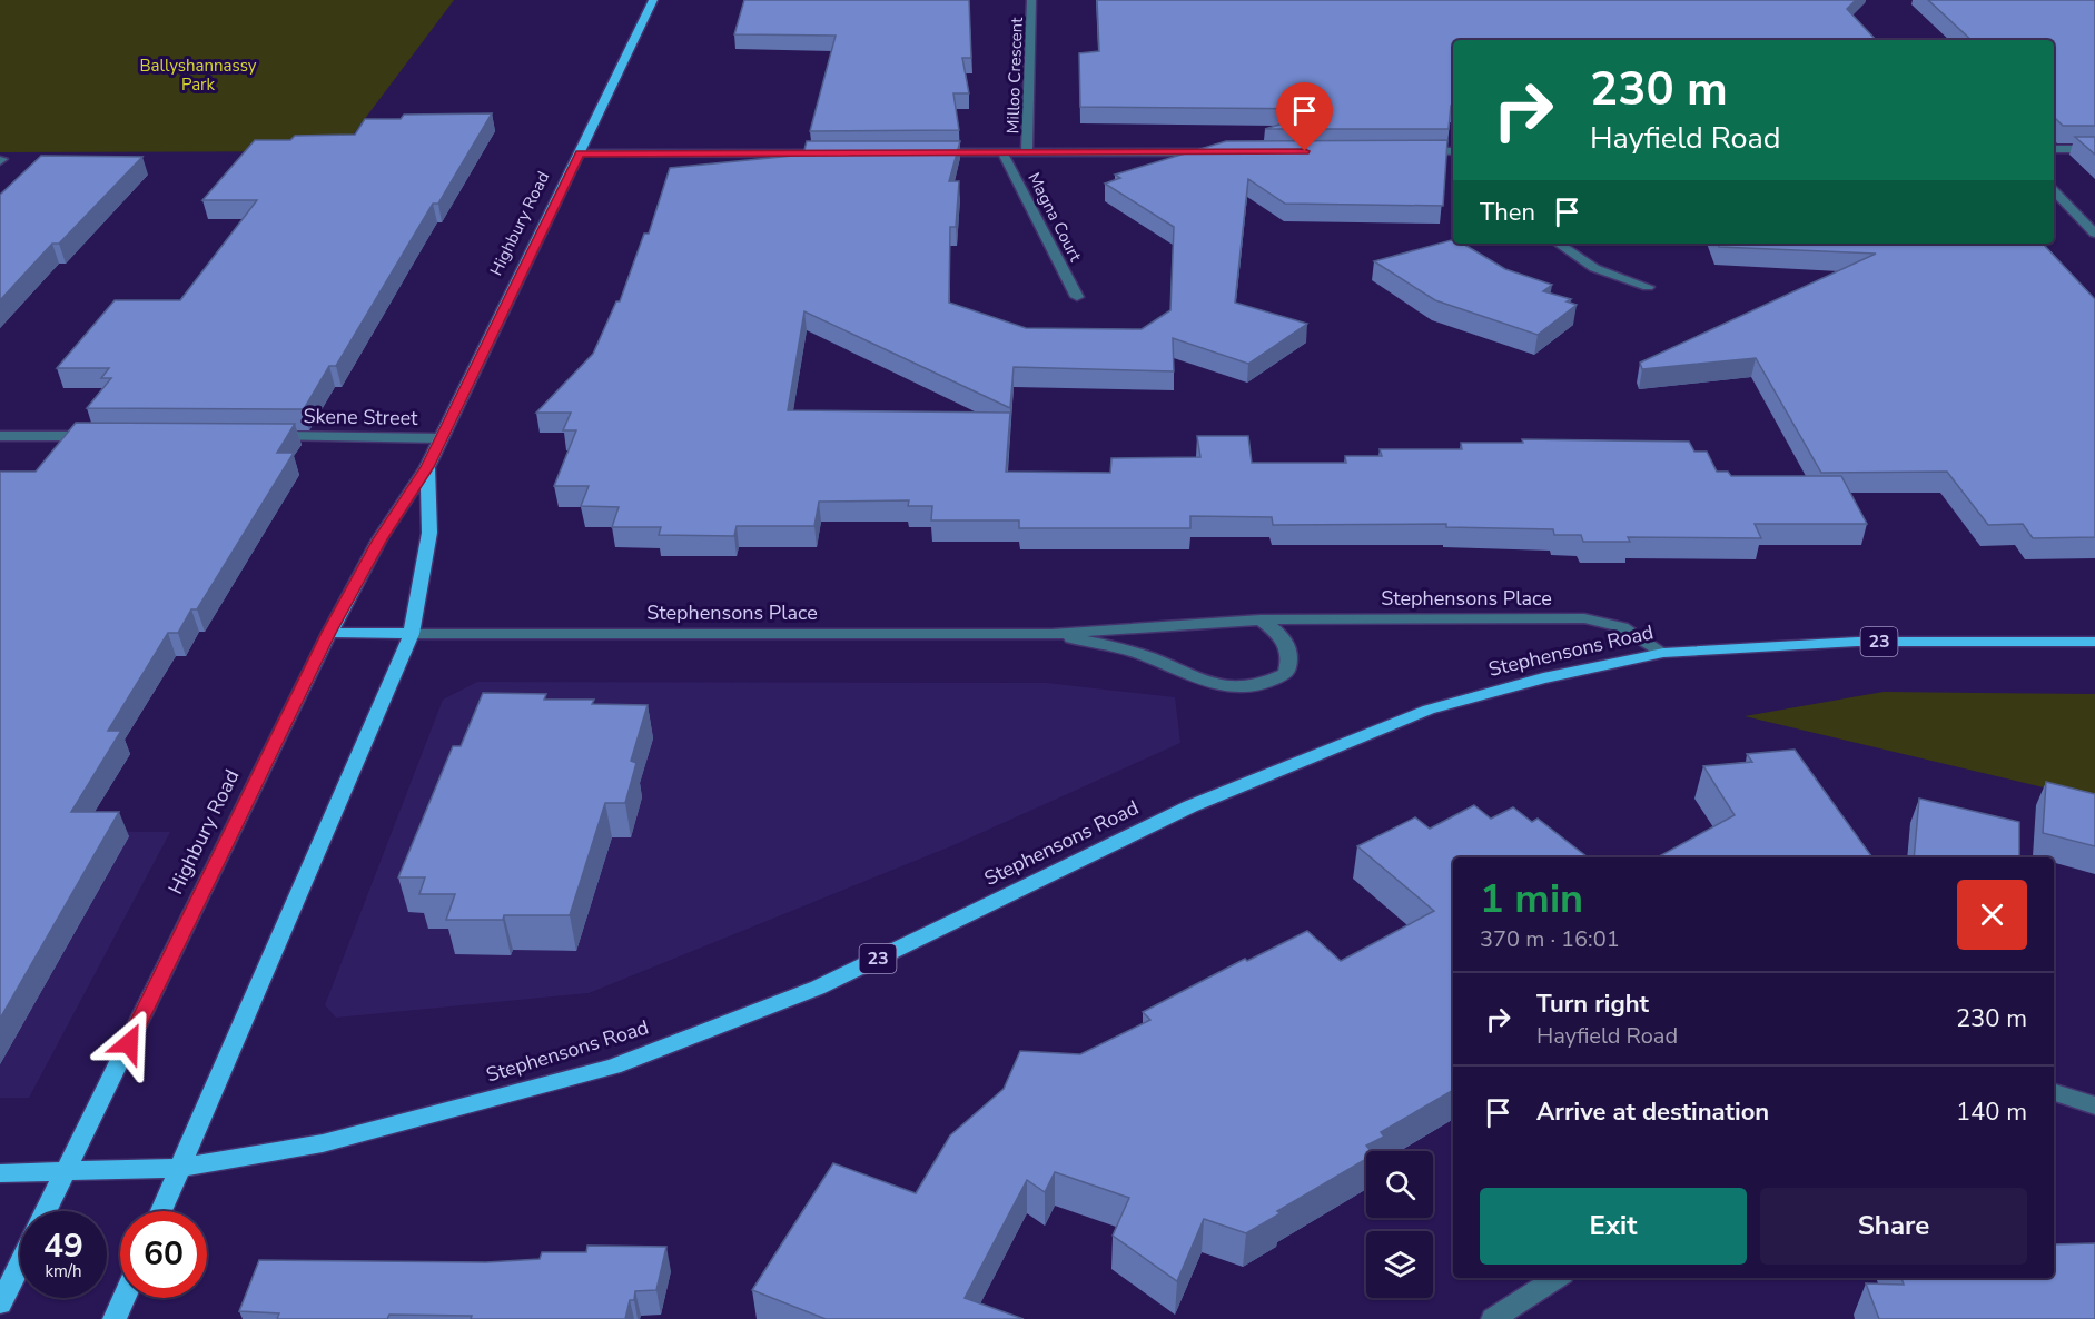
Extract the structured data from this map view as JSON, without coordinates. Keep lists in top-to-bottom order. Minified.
{"streets":{"main road":["Highbury Road","23","Stephensons Road"],"street":["Milloo Crescent","Magna Court","Skene Street","Stephensons Place"]},"crossings":[["Highbury Road","Skene Street"],["Highbury Road","Stephensons Place"],["Highbury Road","23"],["Highbury Road","Stephensons Road"],["Stephensons Place","Stephensons Road"],["23","Stephensons Road"]],"parks":["Ballyshannassy Park"],"page":{"turn":["230 m","Hayfield Road"],"then":"Then","heading":["1 min","370 m · 16:01"],"list":[{"name":"Turn right","note":"Hayfield Road","value":"230 m"},{"name":"Arrive at destination","value":"140 m"}],"buttons":["Exit","Share"],"speed":"49 km/h","limit":"60"}}
